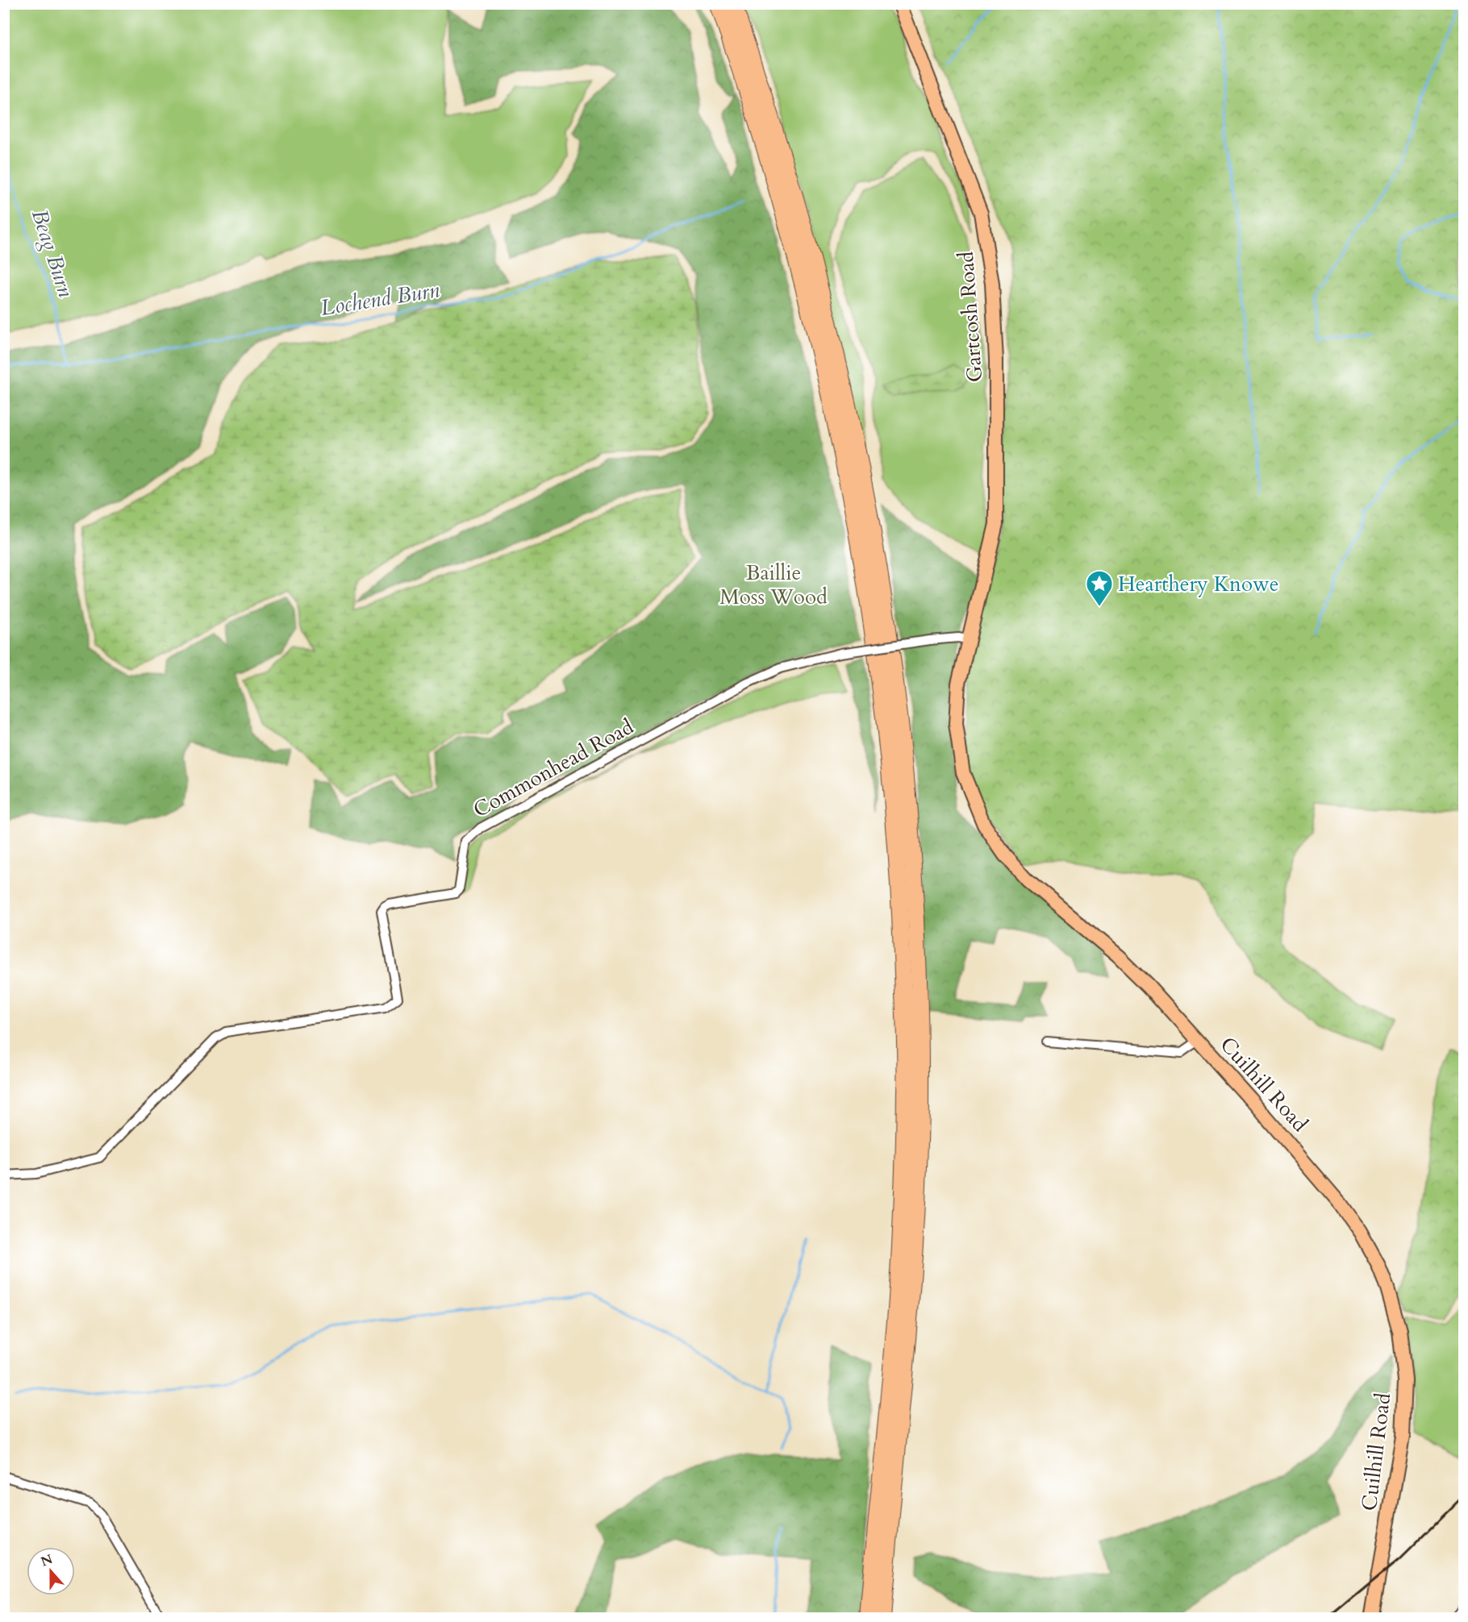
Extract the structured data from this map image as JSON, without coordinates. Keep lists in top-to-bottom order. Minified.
{"streets":{"main road":["Gartcosh Road","Cuilhill Road"],"street":["Commonhead Road"]},"crossings":[["Gartcosh Road","Commonhead Road"],["Gartcosh Road","Cuilhill Road"],["Commonhead Road","Cuilhill Road"]],"water":["Beag Burn","Lochend Burn"],"parks":["Baillie Moss Wood"],"places":{"place":["Hearthery Knowe"]},"north":"top"}
